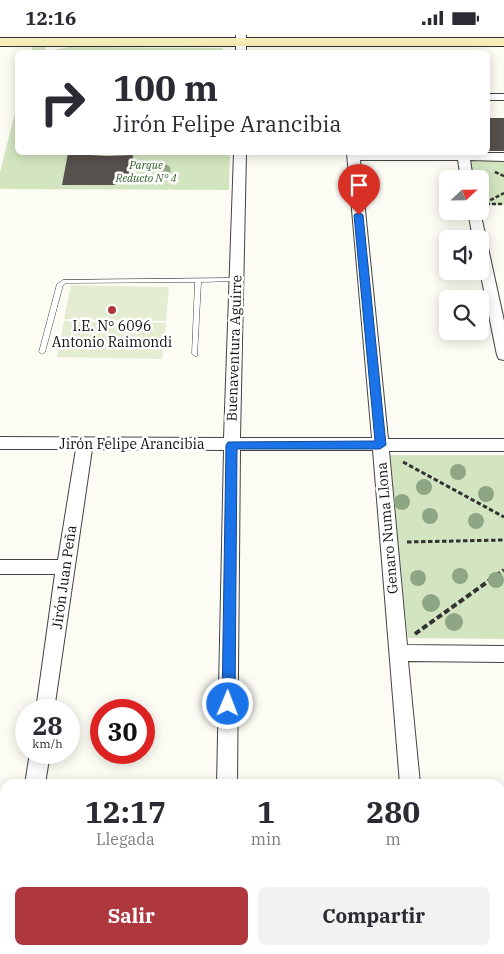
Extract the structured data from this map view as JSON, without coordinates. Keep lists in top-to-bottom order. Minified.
{"streets":{"street":["Buenaventura Aguirre","Jirón Felipe Arancibia","Genaro Numa Llona","Jirón Juan Peña"]},"crossings":[["Buenaventura Aguirre","Jirón Felipe Arancibia"],["Jirón Felipe Arancibia","Genaro Numa Llona"],["Jirón Felipe Arancibia","Jirón Juan Peña"]],"parks":["Parque Reducto N° 4"],"places":["I.E. N° 6096 Antonio Raimondi"],"north":"right","page":{"status":"12:16","turn":["100 m","Jirón Felipe Arancibia"],"speed":"28 km/h","limit":"30","eta":["12:17","Llegada","1","min","280","m"],"buttons":["Salir","Compartir"]}}
